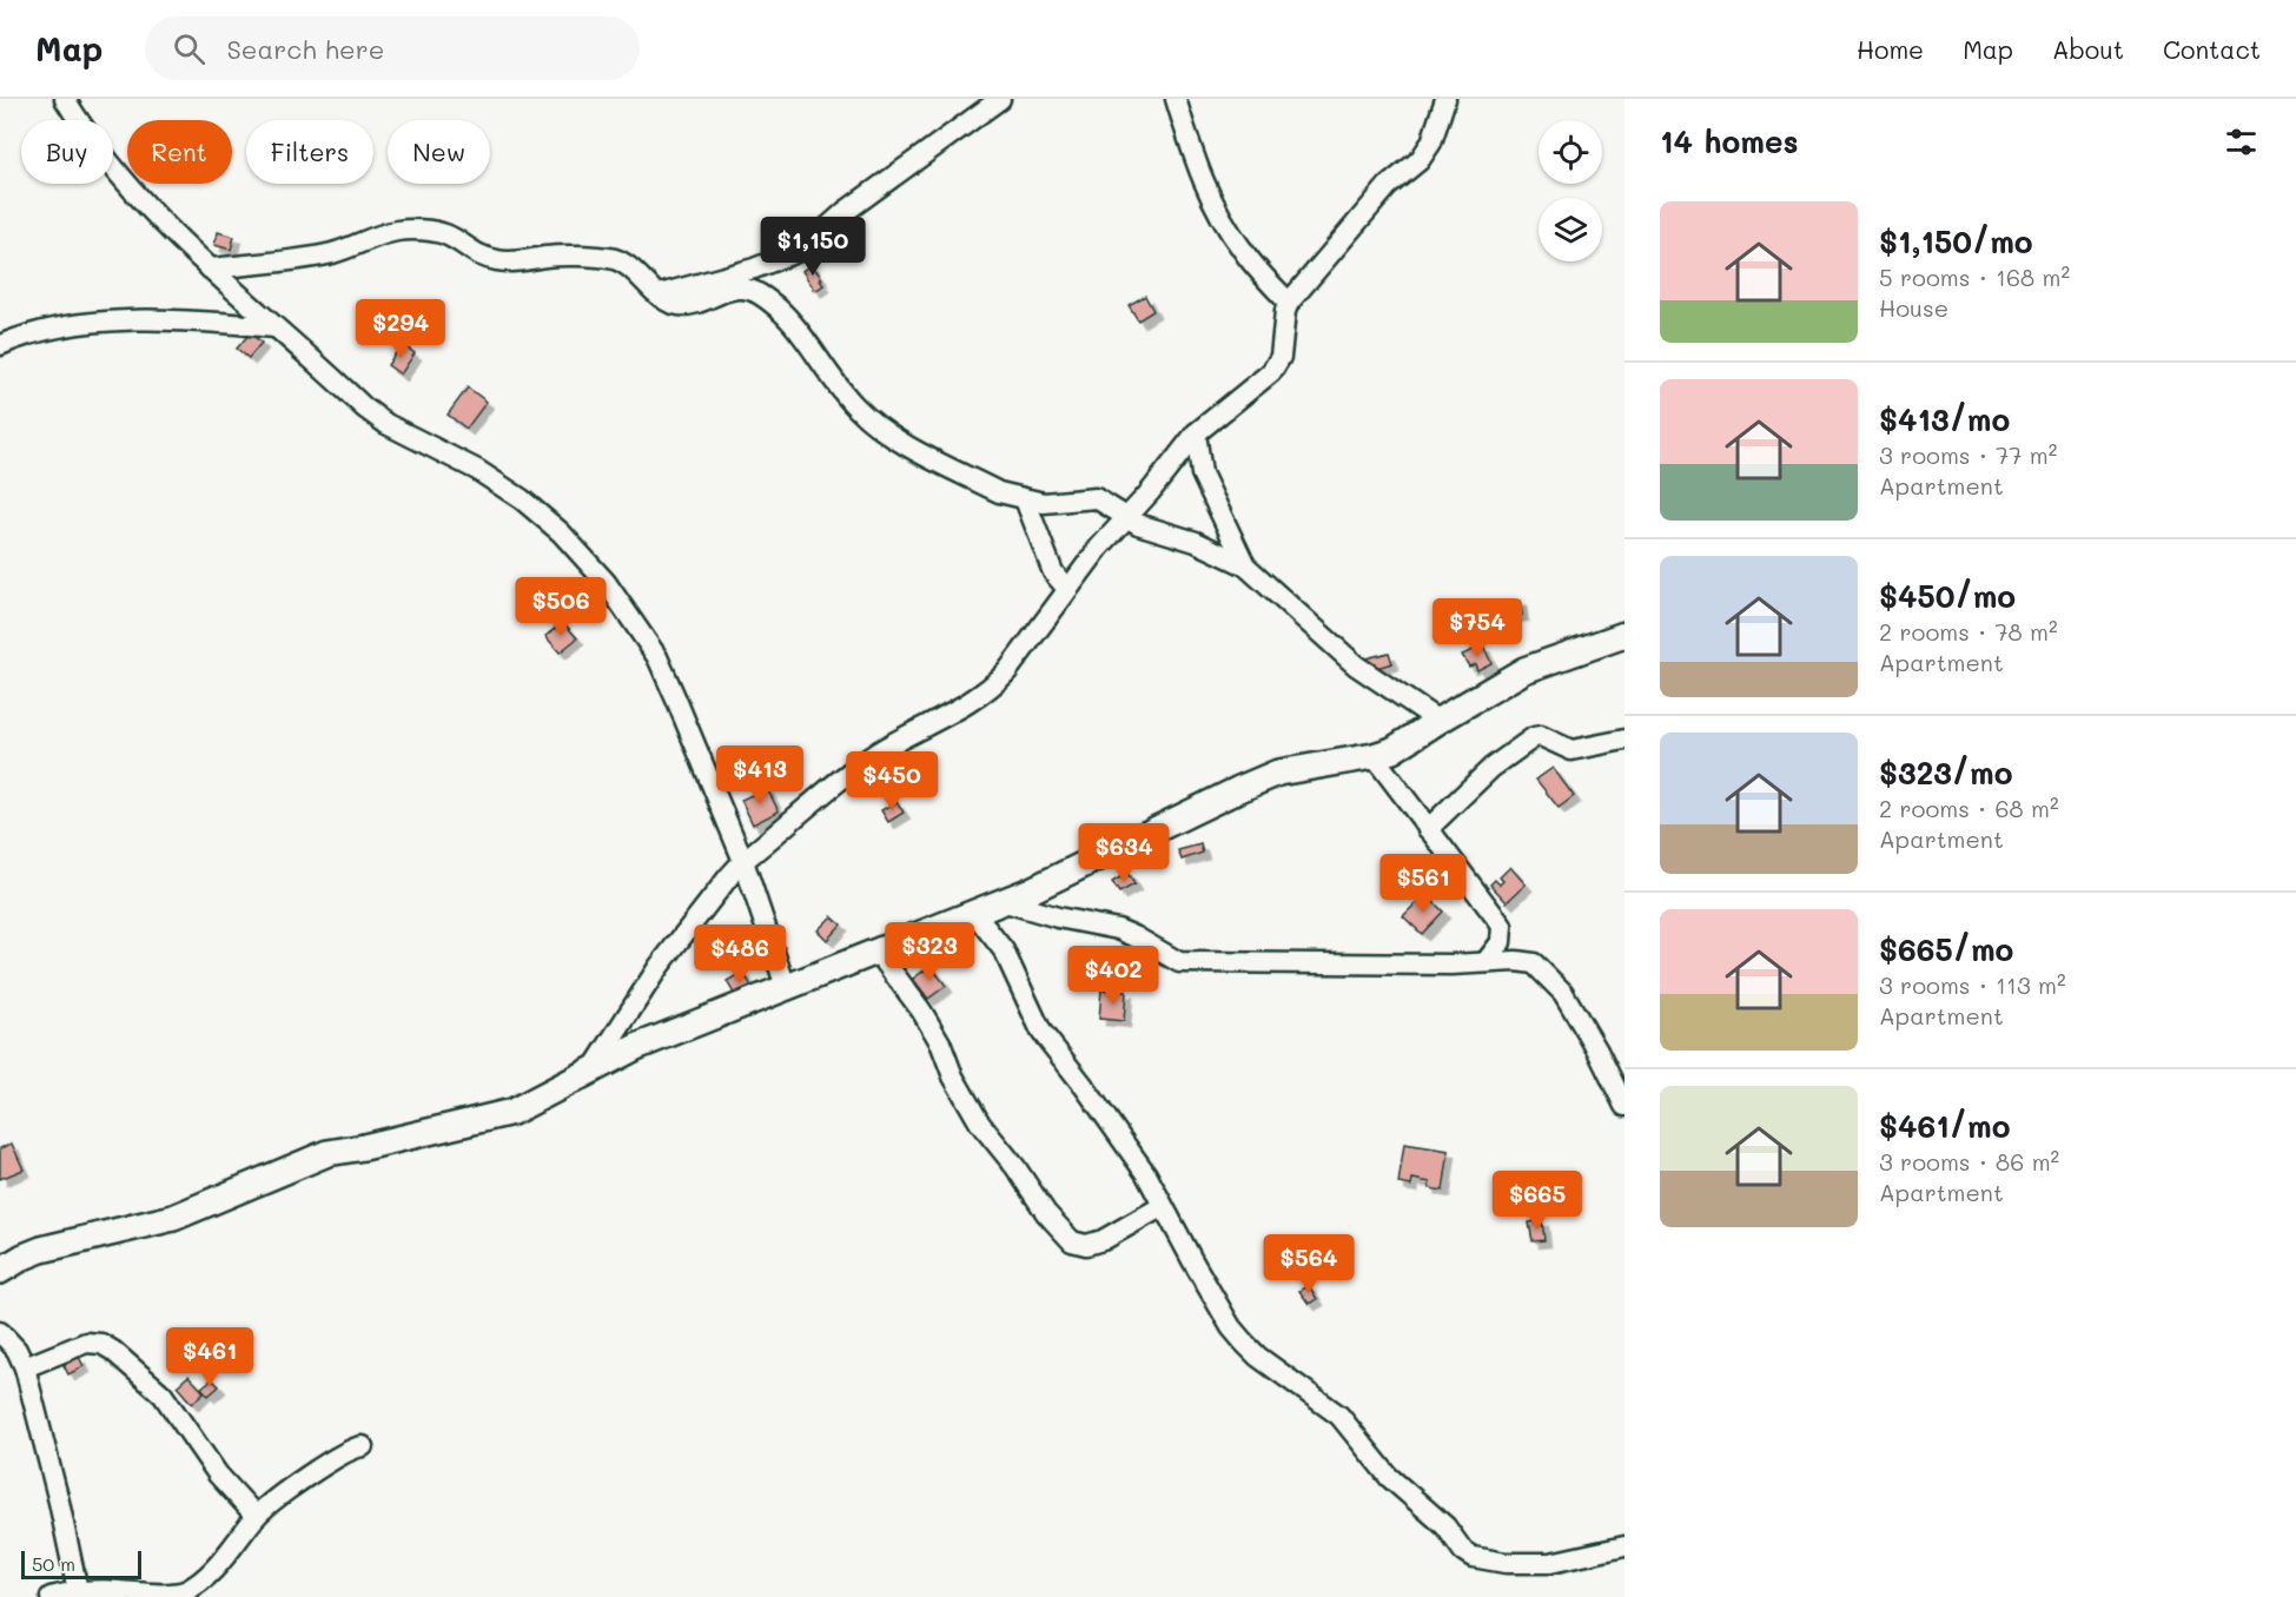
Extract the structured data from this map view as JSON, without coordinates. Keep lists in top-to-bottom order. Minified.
{"scale_bar":"50 m","page":{"header":"Map","search":"Search here","nav":["Home","Map","About","Contact"],"heading":"14 homes","chip":["Buy","Rent","Filters","New"],"list":[{"name":"$1,150/mo","note":"5 rooms · 168 m² · House"},{"name":"$413/mo","note":"3 rooms · 77 m² · Apartment"},{"name":"$450/mo","note":"2 rooms · 78 m² · Apartment"},{"name":"$323/mo","note":"2 rooms · 68 m² · Apartment"},{"name":"$665/mo","note":"3 rooms · 113 m² · Apartment"},{"name":"$461/mo","note":"3 rooms · 86 m² · Apartment"}],"price":["$1,150","$294","$506","$754","$413","$450","$634","$561","$323","$486","$402","$665","$564","$461"],"scale":"50 m"}}
